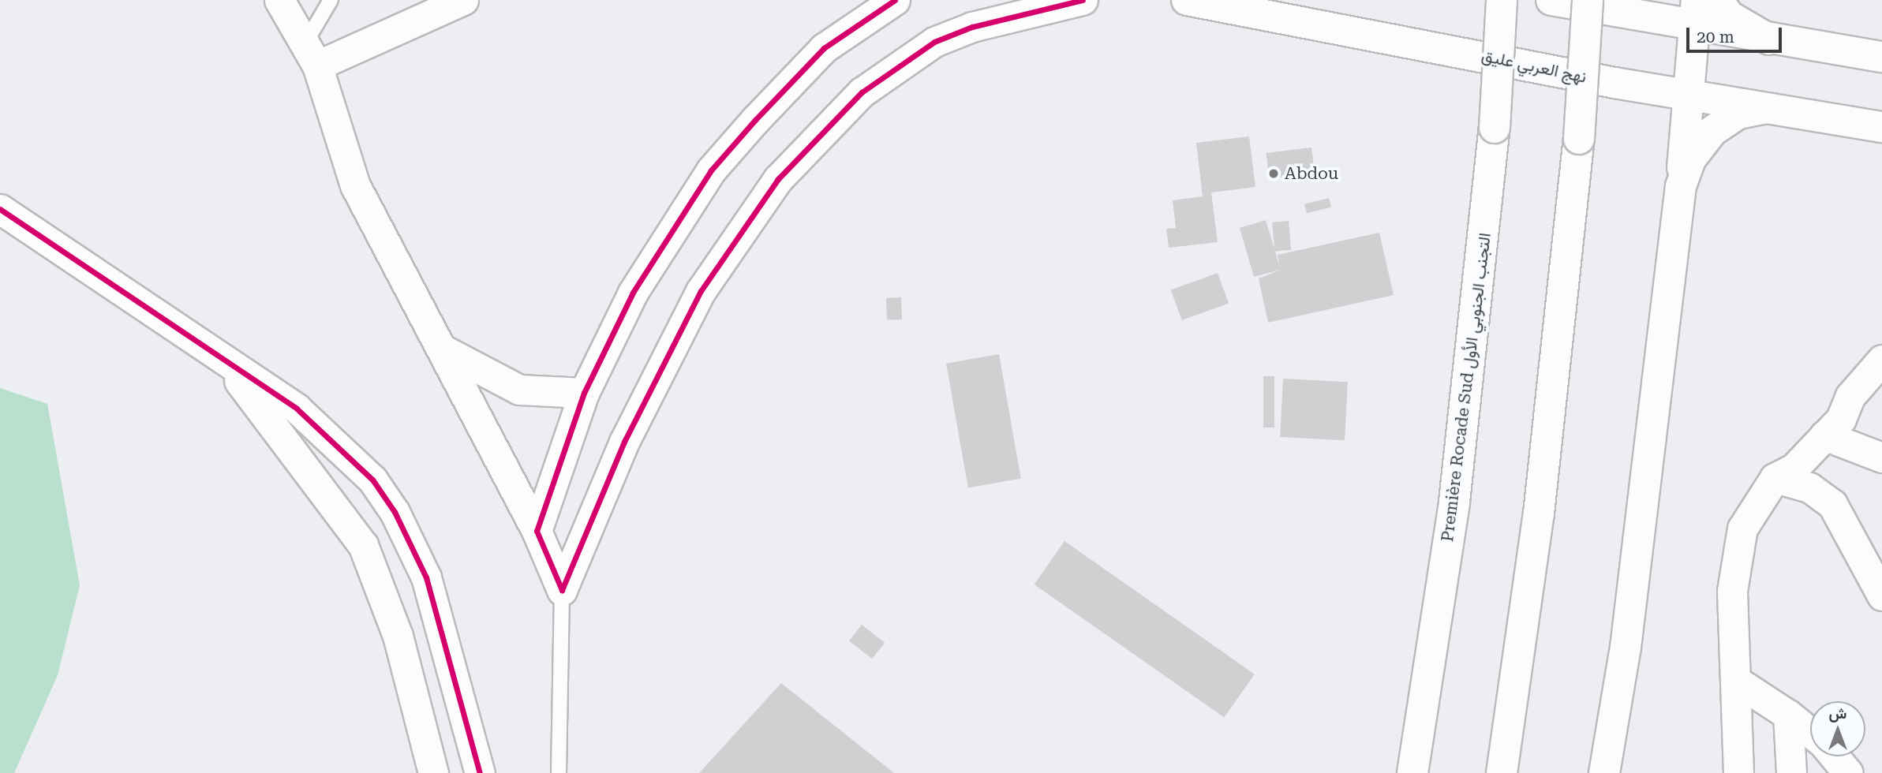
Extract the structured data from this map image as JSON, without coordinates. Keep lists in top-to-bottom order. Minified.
{"streets":{"main road":["نهج العربي عليق","Première Rocade Sud التجنب الجنوبي الأول"]},"places":["Abdou"],"scale_bar":"20 m","north":"top"}
